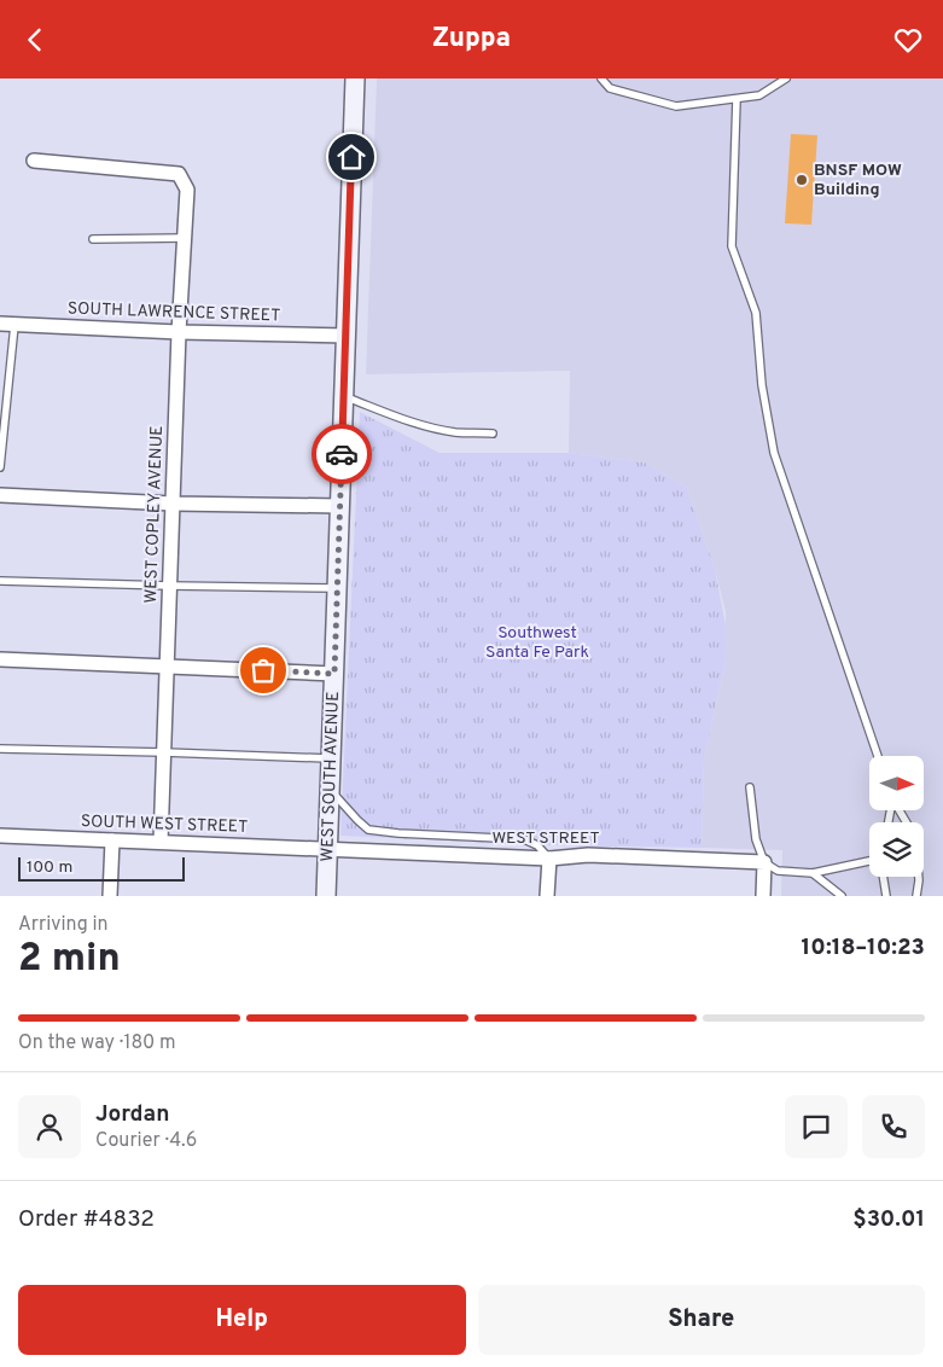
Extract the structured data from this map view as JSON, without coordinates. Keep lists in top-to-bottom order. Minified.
{"streets":{"main road":["WEST SOUTH AVENUE"],"street":["SOUTH LAWRENCE STREET","WEST COPLEY AVENUE","SOUTH WEST STREET","WEST STREET"]},"crossings":[["SOUTH LAWRENCE STREET","WEST COPLEY AVENUE"],["SOUTH LAWRENCE STREET","WEST SOUTH AVENUE"],["WEST COPLEY AVENUE","SOUTH WEST STREET"],["WEST SOUTH AVENUE","SOUTH WEST STREET"],["WEST SOUTH AVENUE","WEST STREET"],["SOUTH WEST STREET","WEST STREET"]],"parks":["Southwest Santa Fe Park"],"places":["BNSF MOW Building"],"scale_bar":"100 m","north":"right","page":{"header":"Zuppa","scale":"100 m","heading":["2 min","Arriving in","10:18–10:23"],"panel":["Jordan","Courier · 4.6","Order #4832","$30.01"],"bar":"On the way · 180 m","buttons":["Help","Share"]}}
